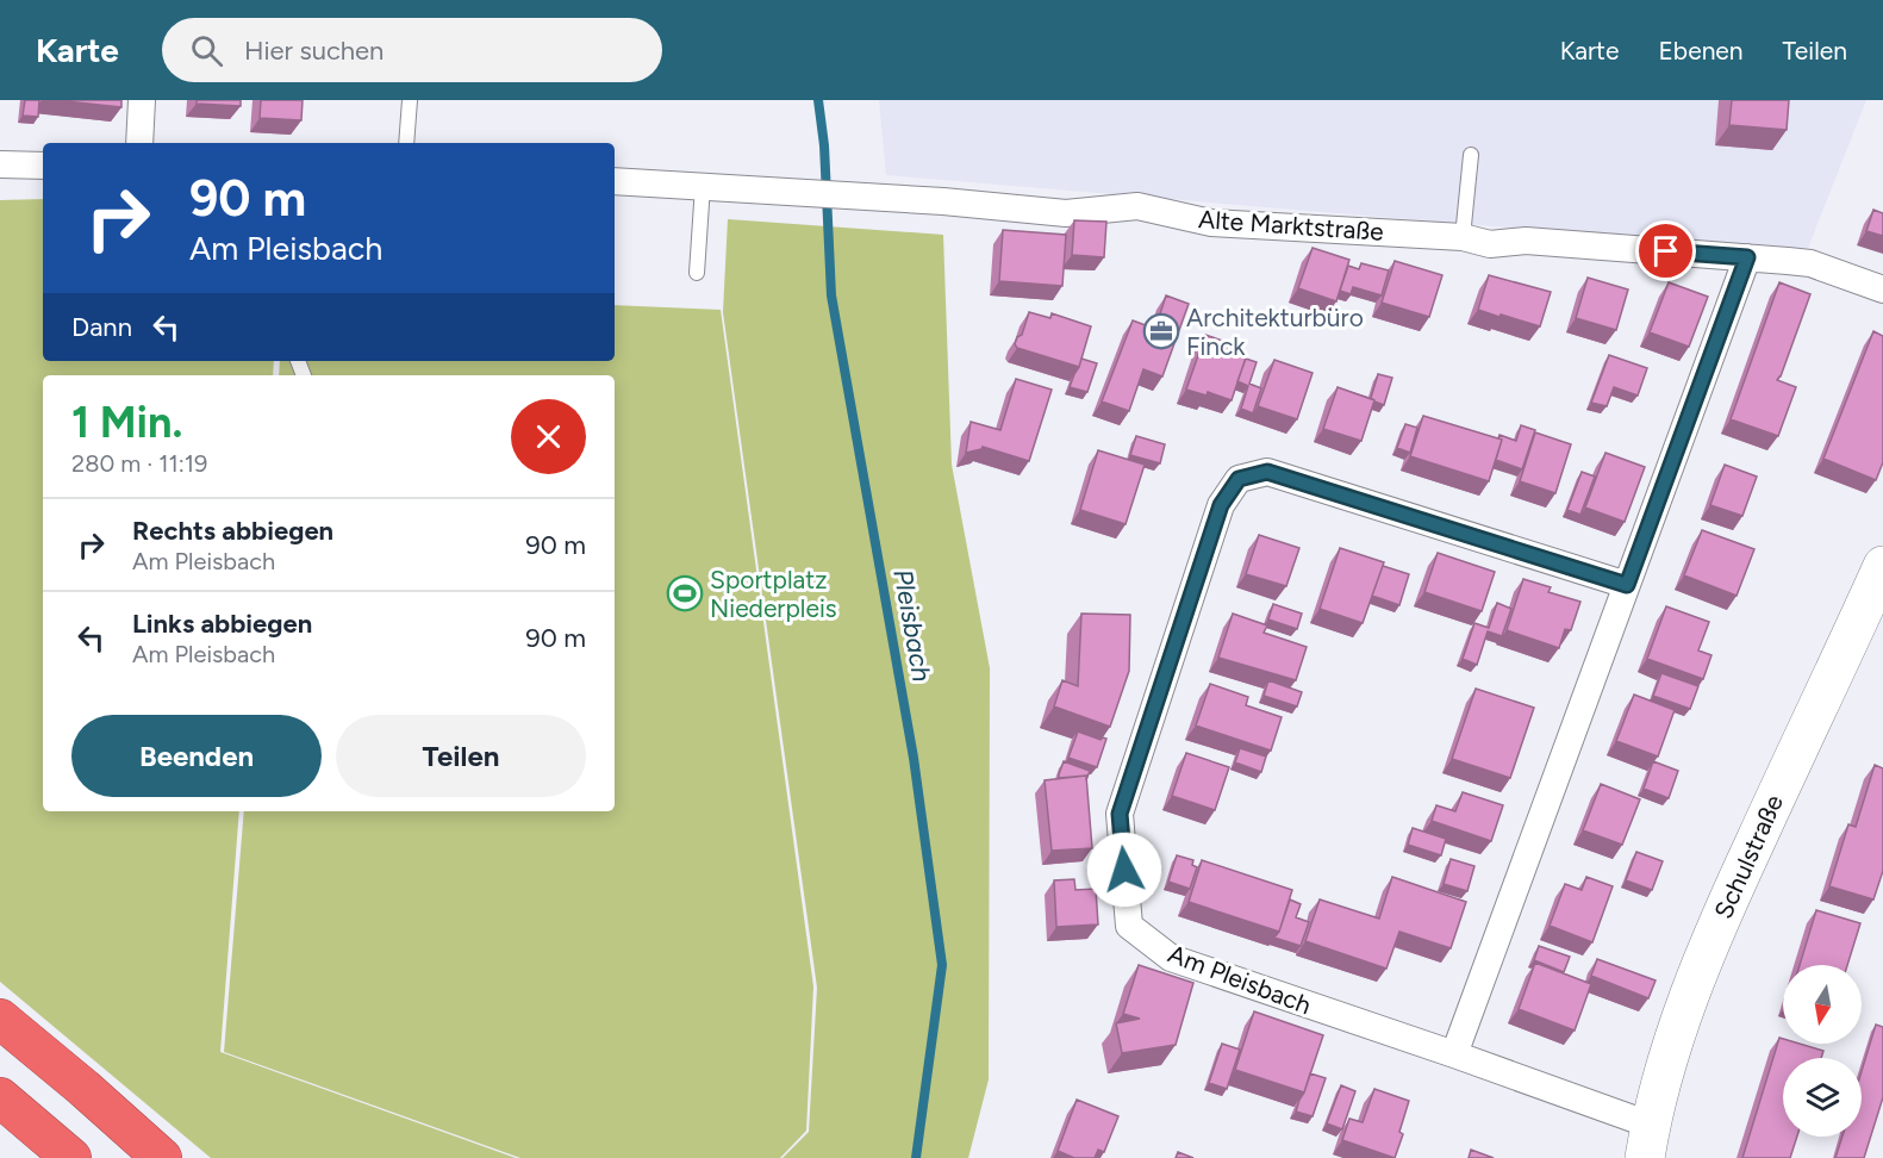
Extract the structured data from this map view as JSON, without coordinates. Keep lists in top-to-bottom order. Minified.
{"streets":{"street":["Alte Marktstraße","Schulstraße","Am Pleisbach"]},"crossings":[["Schulstraße","Am Pleisbach"]],"water":["Pleisbach"],"places":{"office":["Architekturbüro Finck"],"sports":["Sportplatz Niederpleis"]},"north":"bottom","page":{"header":"Karte","search":"Hier suchen","nav":["Karte","Ebenen","Teilen"],"turn":["90 m","Am Pleisbach"],"then":"Dann","heading":["1 Min.","280 m · 11:19"],"list":[{"name":"Rechts abbiegen","note":"Am Pleisbach","value":"90 m"},{"name":"Links abbiegen","note":"Am Pleisbach","value":"90 m"}],"buttons":["Beenden","Teilen"]}}
